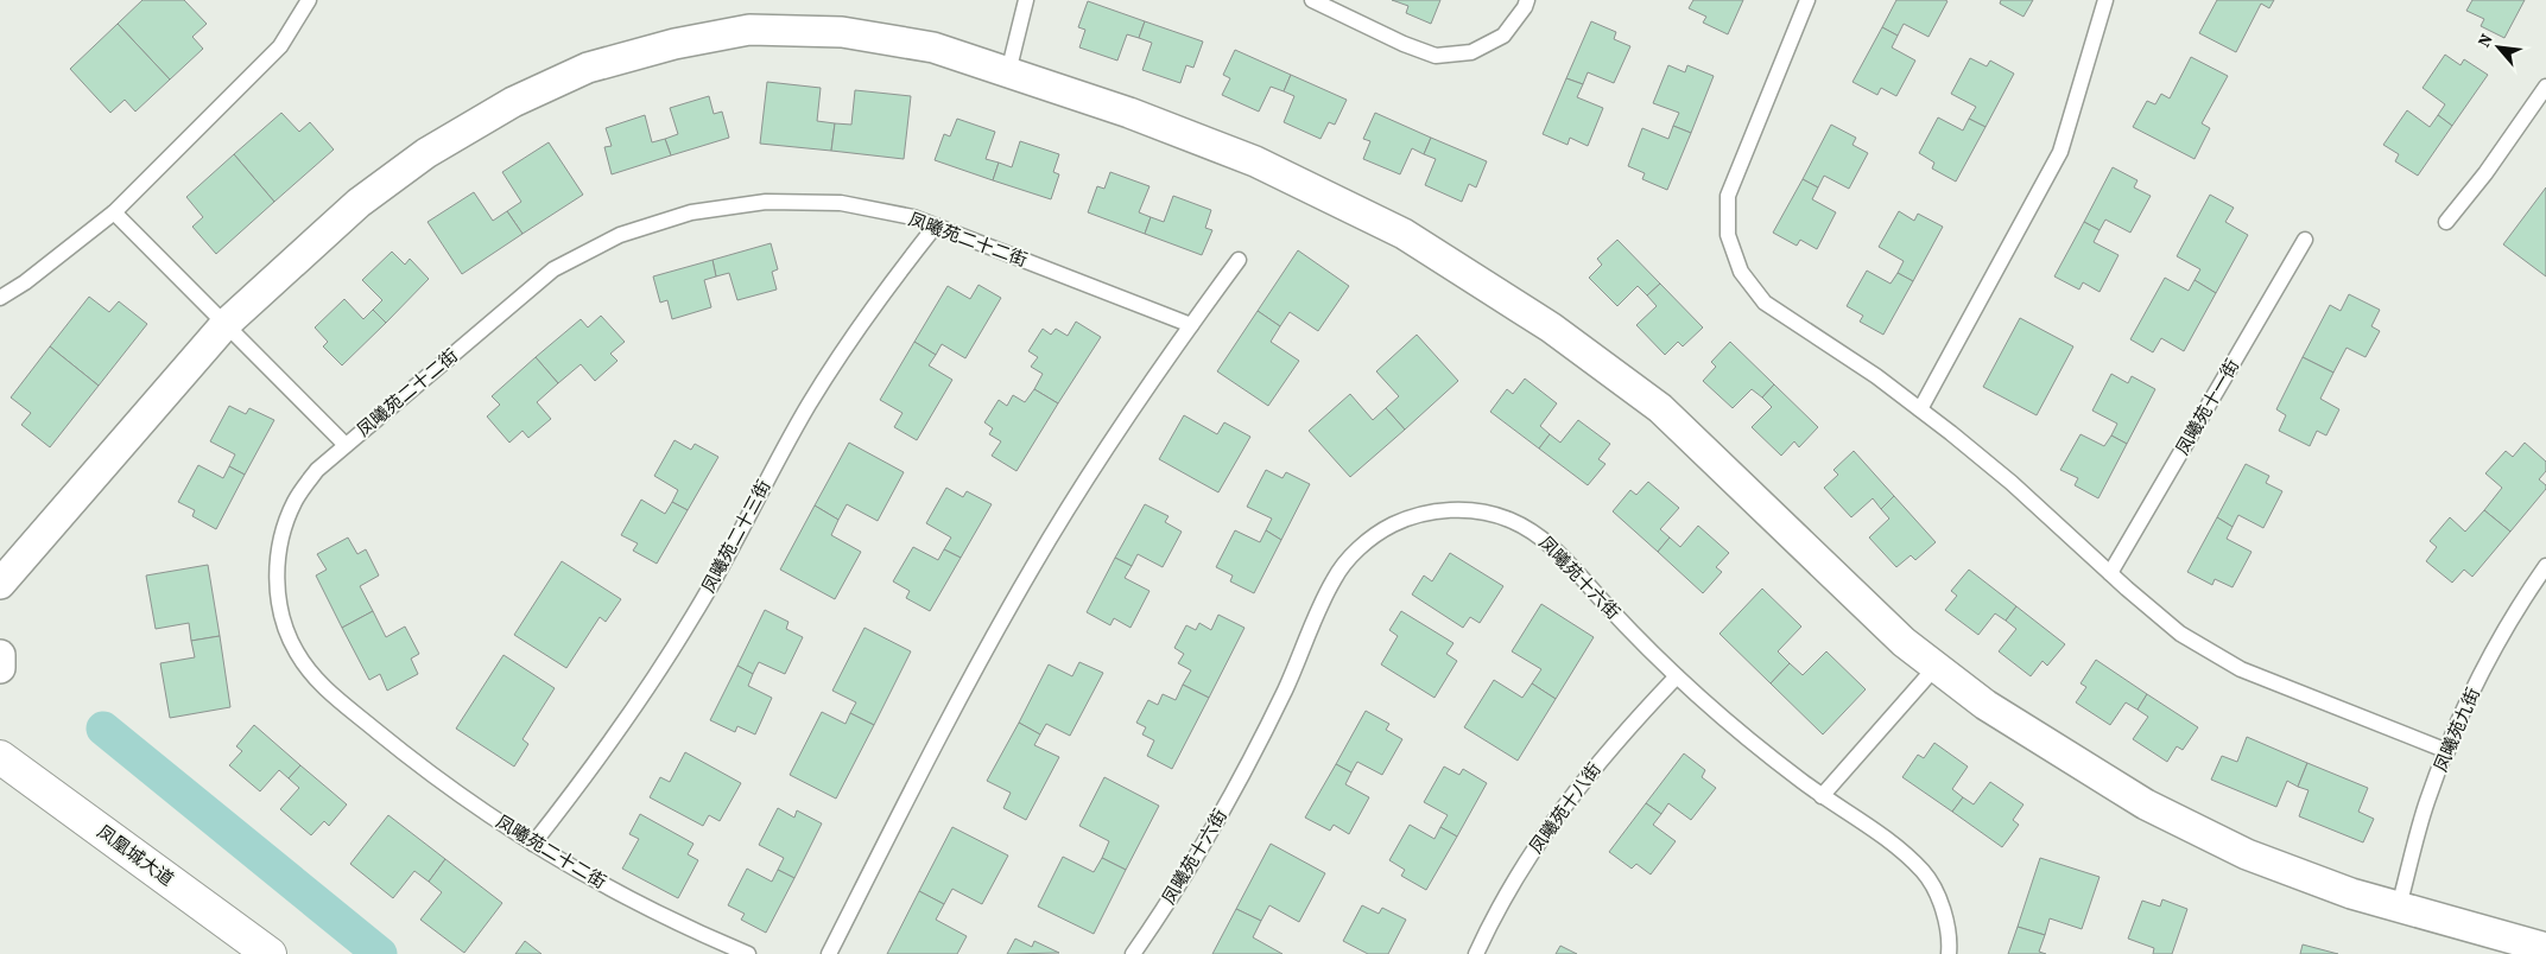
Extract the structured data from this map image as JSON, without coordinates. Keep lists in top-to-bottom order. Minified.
{"streets":{"main road":["凤凰城大道"],"lane":["凤曦苑二十二街","凤曦苑十一街","凤曦苑二十三街","凤曦苑十六街","凤曦苑九街","凤曦苑十八街"]},"crossings":[["凤曦苑二十二街","凤曦苑二十三街"],["凤曦苑十六街","凤曦苑十八街"]],"north":"top left"}
